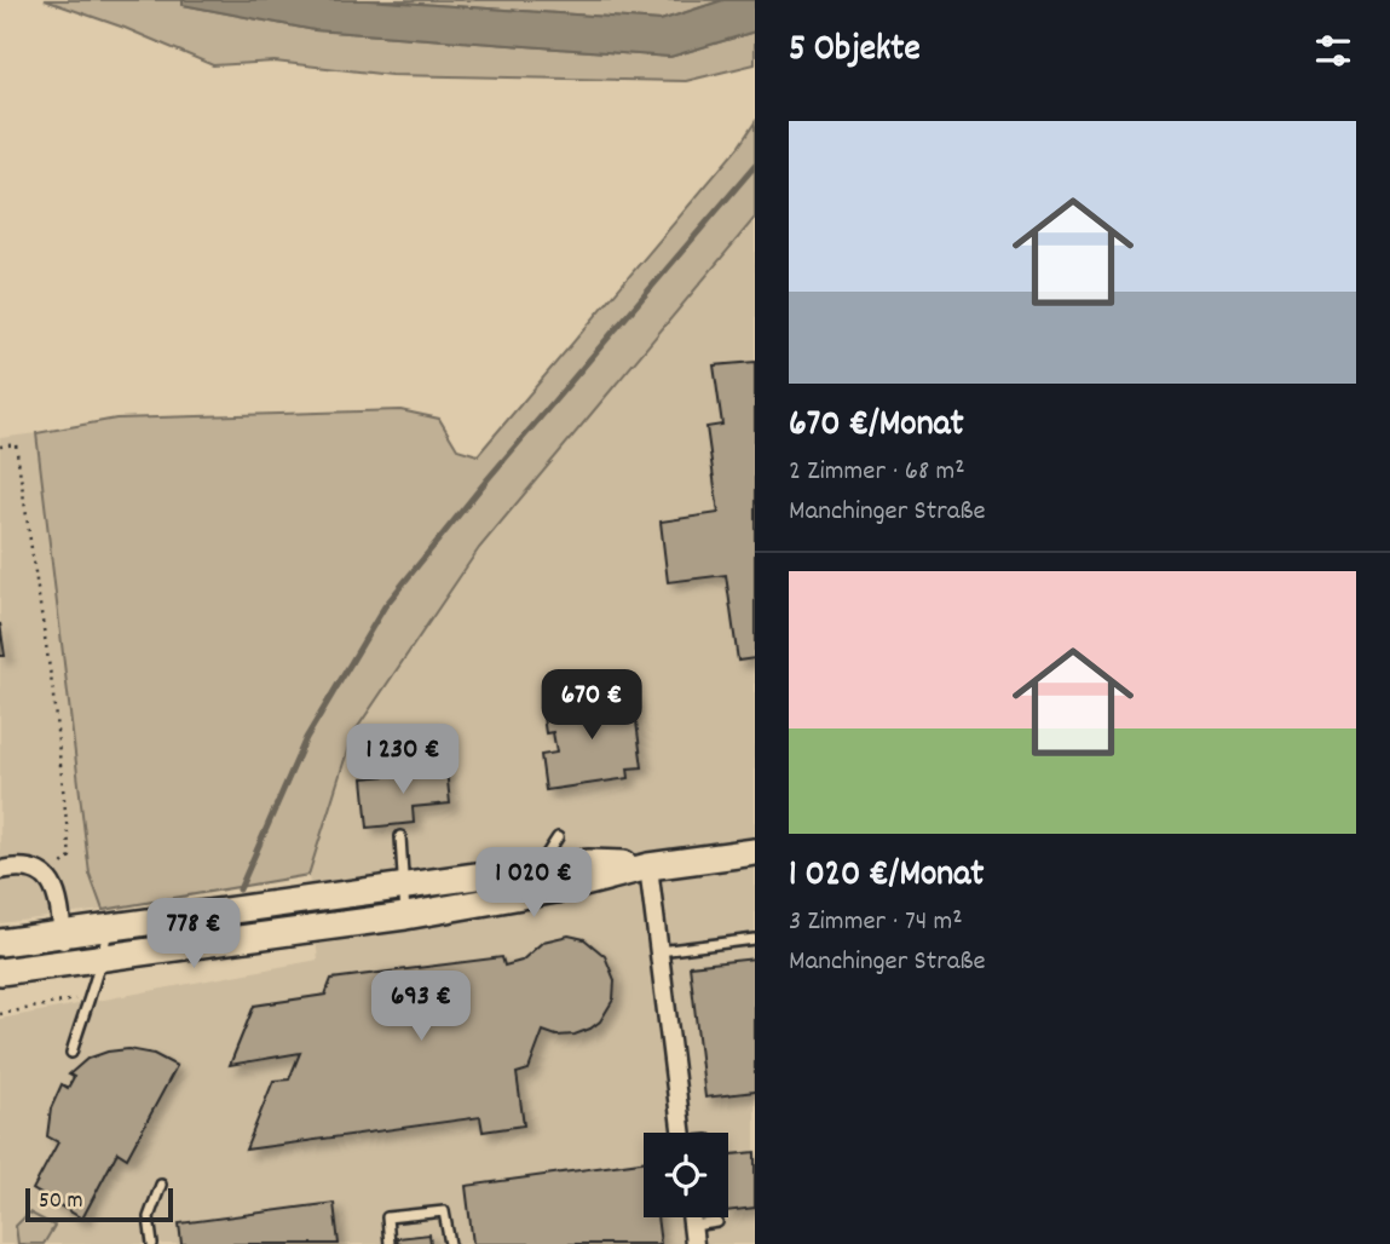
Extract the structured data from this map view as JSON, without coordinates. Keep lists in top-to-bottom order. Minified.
{"scale_bar":"50 m","page":{"heading":"5 Objekte","list":[{"name":"670 €/Monat","note":"2 Zimmer · 68 m² · Manchinger Straße"},{"name":"1 020 €/Monat","note":"3 Zimmer · 74 m² · Manchinger Straße"}],"price":["670 €","1 230 €","1 020 €","778 €","693 €"],"scale":"50 m"}}
